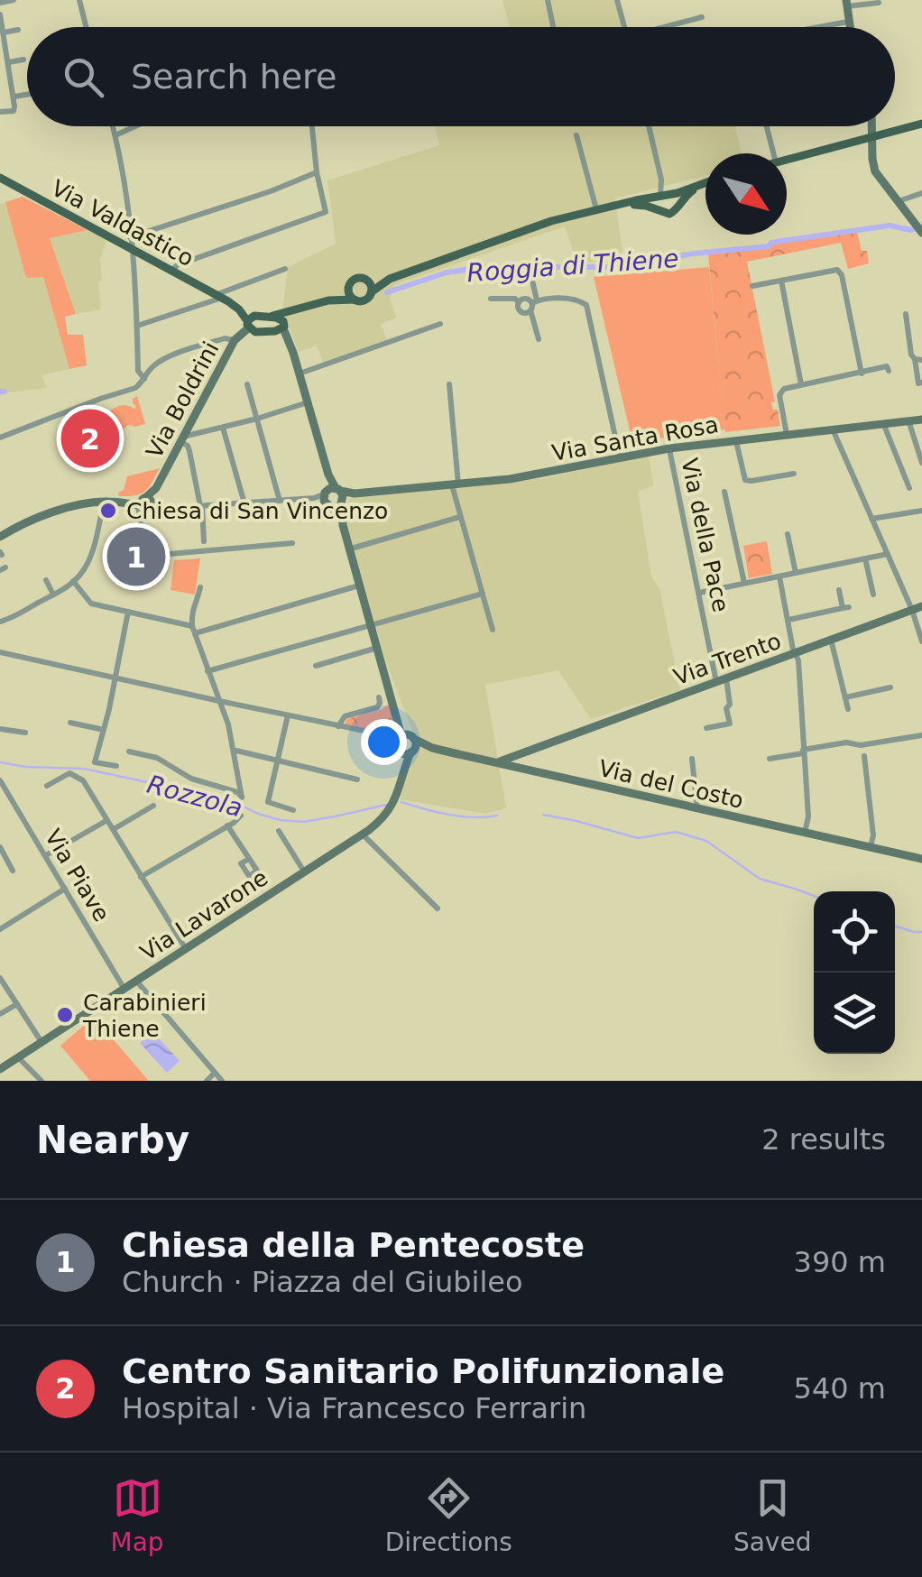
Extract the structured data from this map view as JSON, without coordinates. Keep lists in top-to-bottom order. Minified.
{"streets":{"main road":["Via Valdastico"],"street":["Via Boldrini","Via Santa Rosa","Via della Pace","Via Trento","Via del Costo","Via Piave","Via Lavarone"]},"crossings":[["Via Valdastico","Via Boldrini"],["Via Boldrini","Via Santa Rosa"],["Via Santa Rosa","Via della Pace"],["Via della Pace","Via Trento"],["Via Trento","Via del Costo"],["Via Piave","Via Lavarone"]],"water":["Roggia di Thiene","Rozzola"],"places":["Chiesa di San Vincenzo","Carabinieri Thiene"],"north":"bottom right","page":{"search":"Search here","pins":["2","1"],"heading":["Nearby","2 results"],"list":[{"mark":"1","name":"Chiesa della Pentecoste","note":"Church · Piazza del Giubileo","value":"390 m"},{"mark":"2","name":"Centro Sanitario Polifunzionale","note":"Hospital · Via Francesco Ferrarin","value":"540 m"}],"nav":["Map","Directions","Saved"]}}
